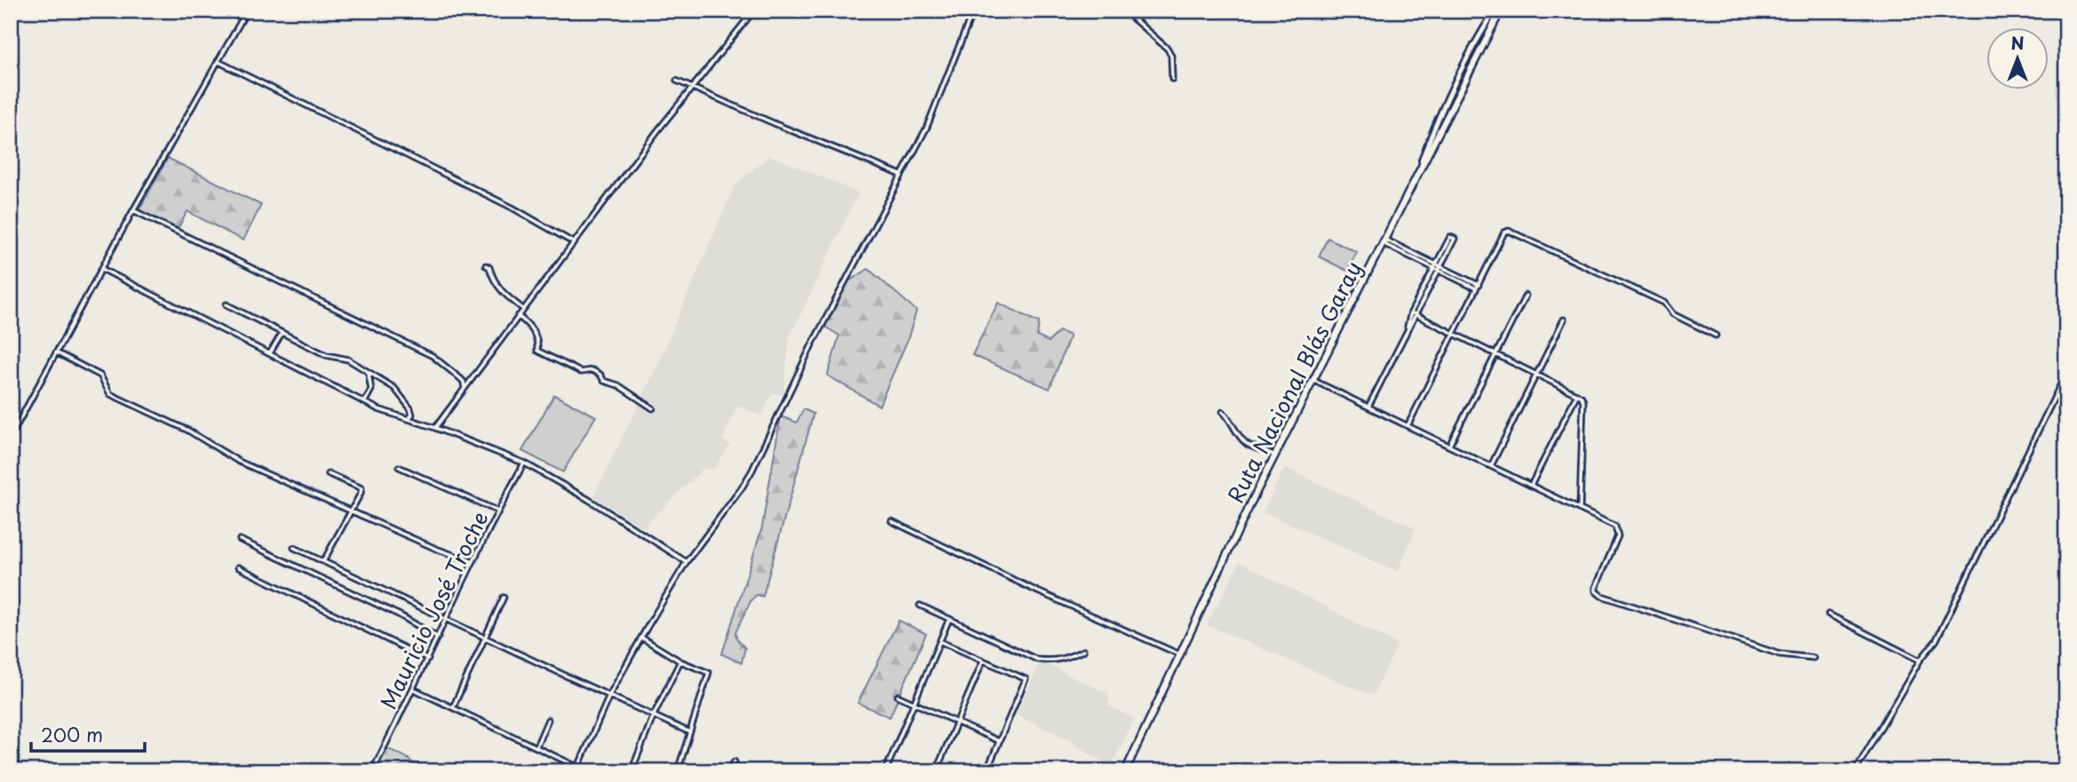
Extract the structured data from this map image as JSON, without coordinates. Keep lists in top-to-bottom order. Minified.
{"streets":{"highway":["Ruta Nacional Blás Garay"],"street":["Mauricio José Troche"]},"scale_bar":"200 m","north":"top"}
